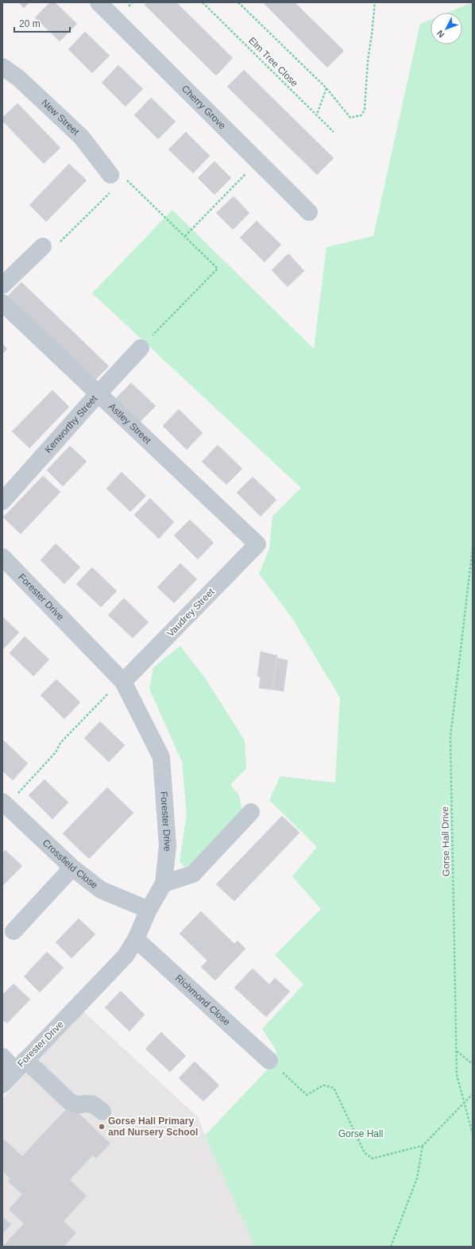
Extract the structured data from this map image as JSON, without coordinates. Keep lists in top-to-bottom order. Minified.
{"streets":{"street":["Cherry Grove","New Street","Astley Street","Kenworthy Street","Forester Drive","Vaudrey Street","Crossfield Close","Richmond Close"],"path":["Elm Tree Close","Gorse Hall Drive"]},"crossings":[["Astley Street","Kenworthy Street"],["Astley Street","Vaudrey Street"],["Forester Drive","Vaudrey Street"],["Forester Drive","Crossfield Close"],["Forester Drive","Richmond Close"]],"parks":["Gorse Hall"],"places":["Gorse Hall Primary and Nursery School"],"scale_bar":"20 m","north":"bottom left"}
